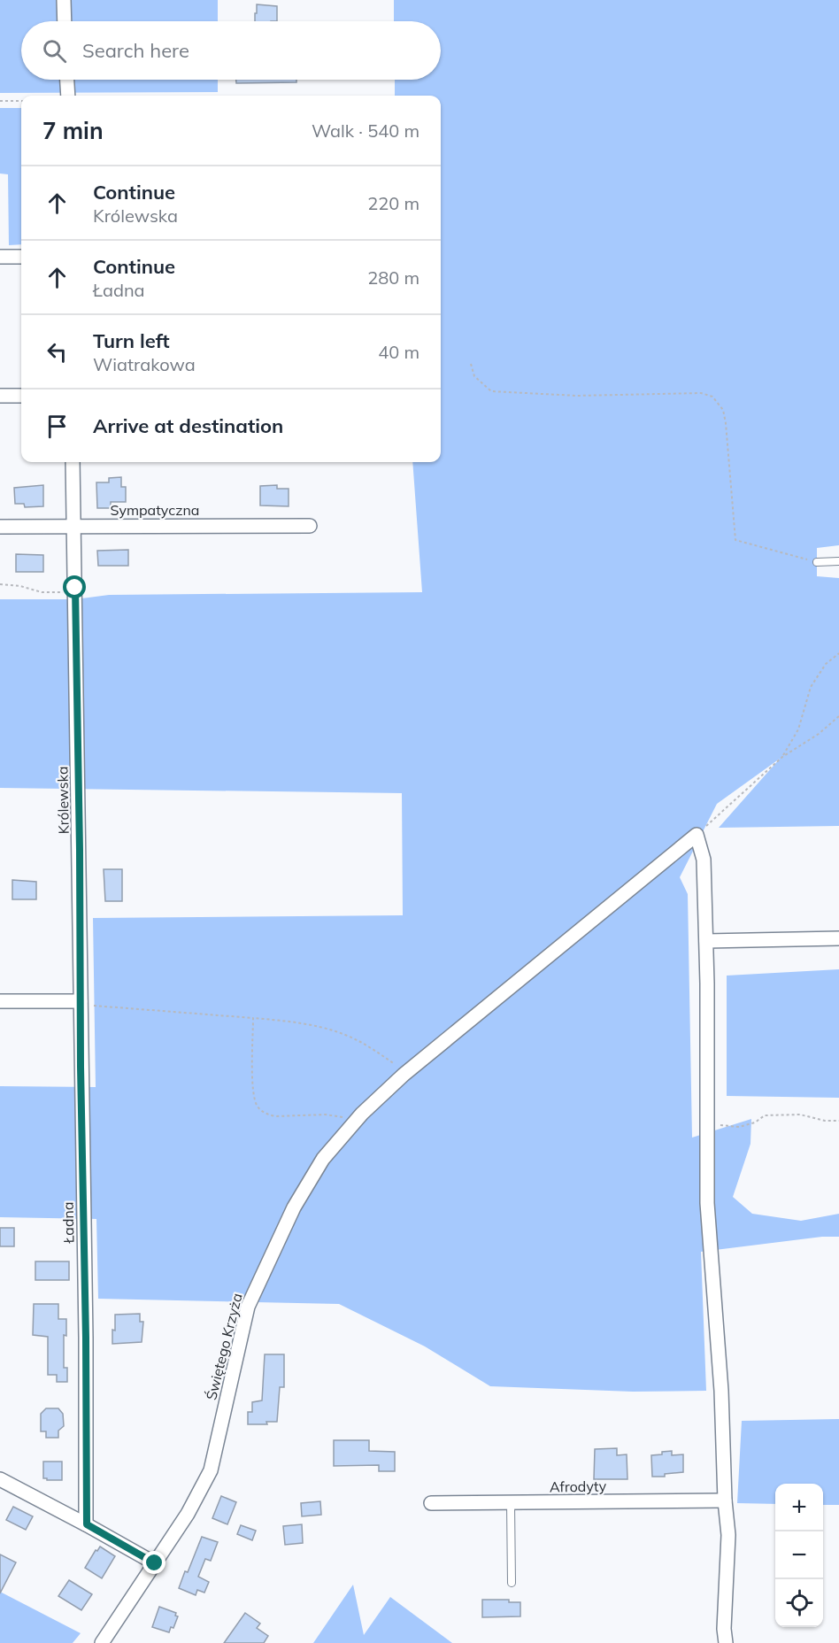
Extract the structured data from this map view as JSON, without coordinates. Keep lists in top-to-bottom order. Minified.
{"streets":{"street":["Sympatyczna","Królewska","Ładna","Świętego Krzyża","Afrodyty"]},"crossings":[["Sympatyczna","Królewska"],["Królewska","Ładna"]],"page":{"search":"Search here","heading":["7 min","Walk · 540 m"],"list":[["Continue","Królewska","220 m"],["Continue","Ładna","280 m"],["Turn left","Wiatrakowa","40 m"],"Arrive at destination"],"map_buttons":["+","−"]}}
